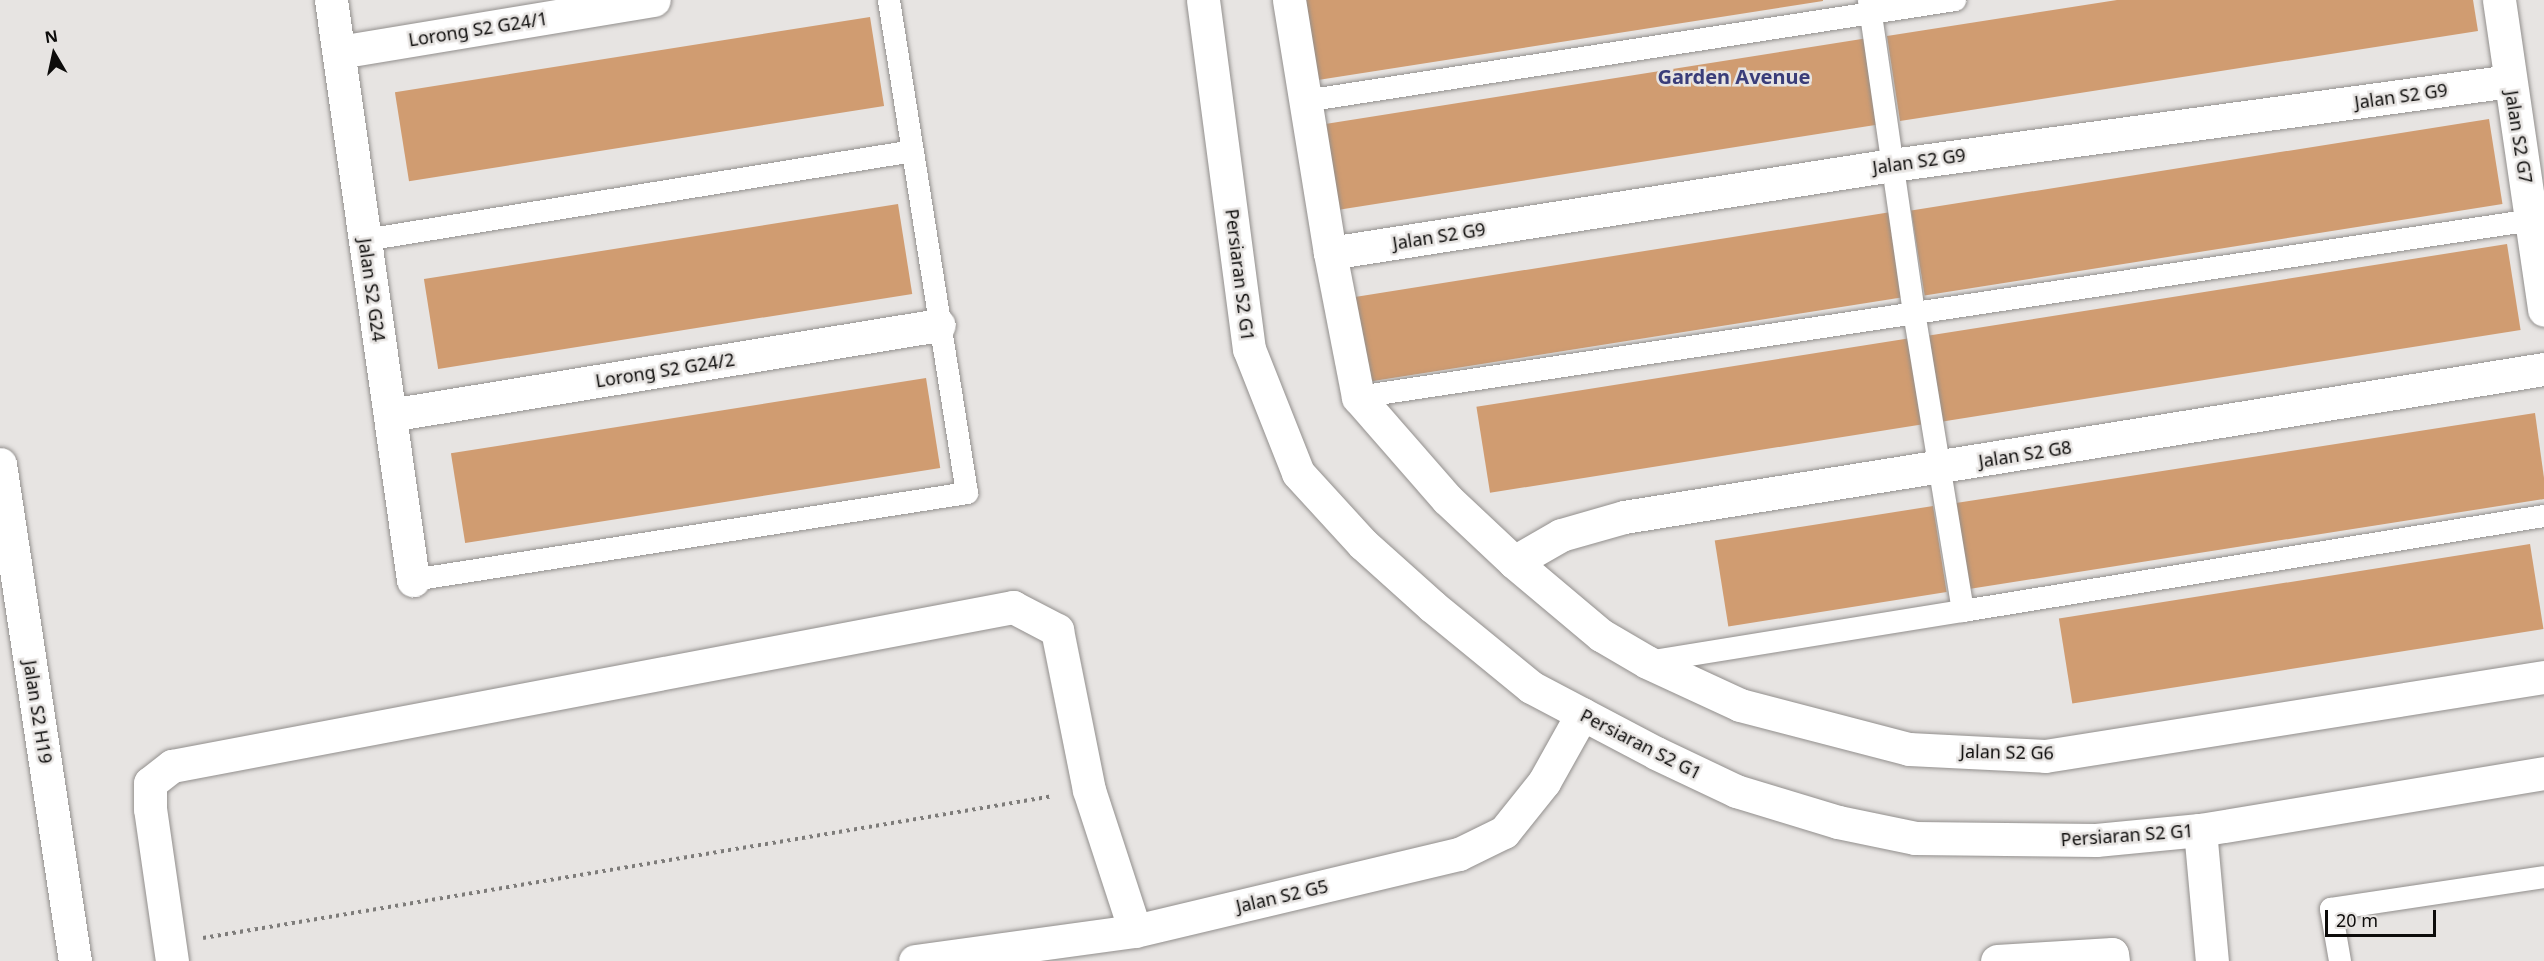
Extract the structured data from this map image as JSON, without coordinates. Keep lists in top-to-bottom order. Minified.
{"streets":{"street":["Lorong S2 G24/1","Jalan S2 G9","Jalan S2 G7","Persiaran S2 G1","Jalan S2 G24","Lorong S2 G24/2","Jalan S2 G8","Jalan S2 H19","Jalan S2 G6","Jalan S2 G5"]},"crossings":[["Lorong S2 G24/1","Jalan S2 G24"],["Jalan S2 G9","Jalan S2 G7"],["Persiaran S2 G1","Jalan S2 G5"],["Jalan S2 G24","Lorong S2 G24/2"],["Jalan S2 G8","Jalan S2 G6"]],"districts":["Garden Avenue"],"scale_bar":"20 m","north":"top"}
